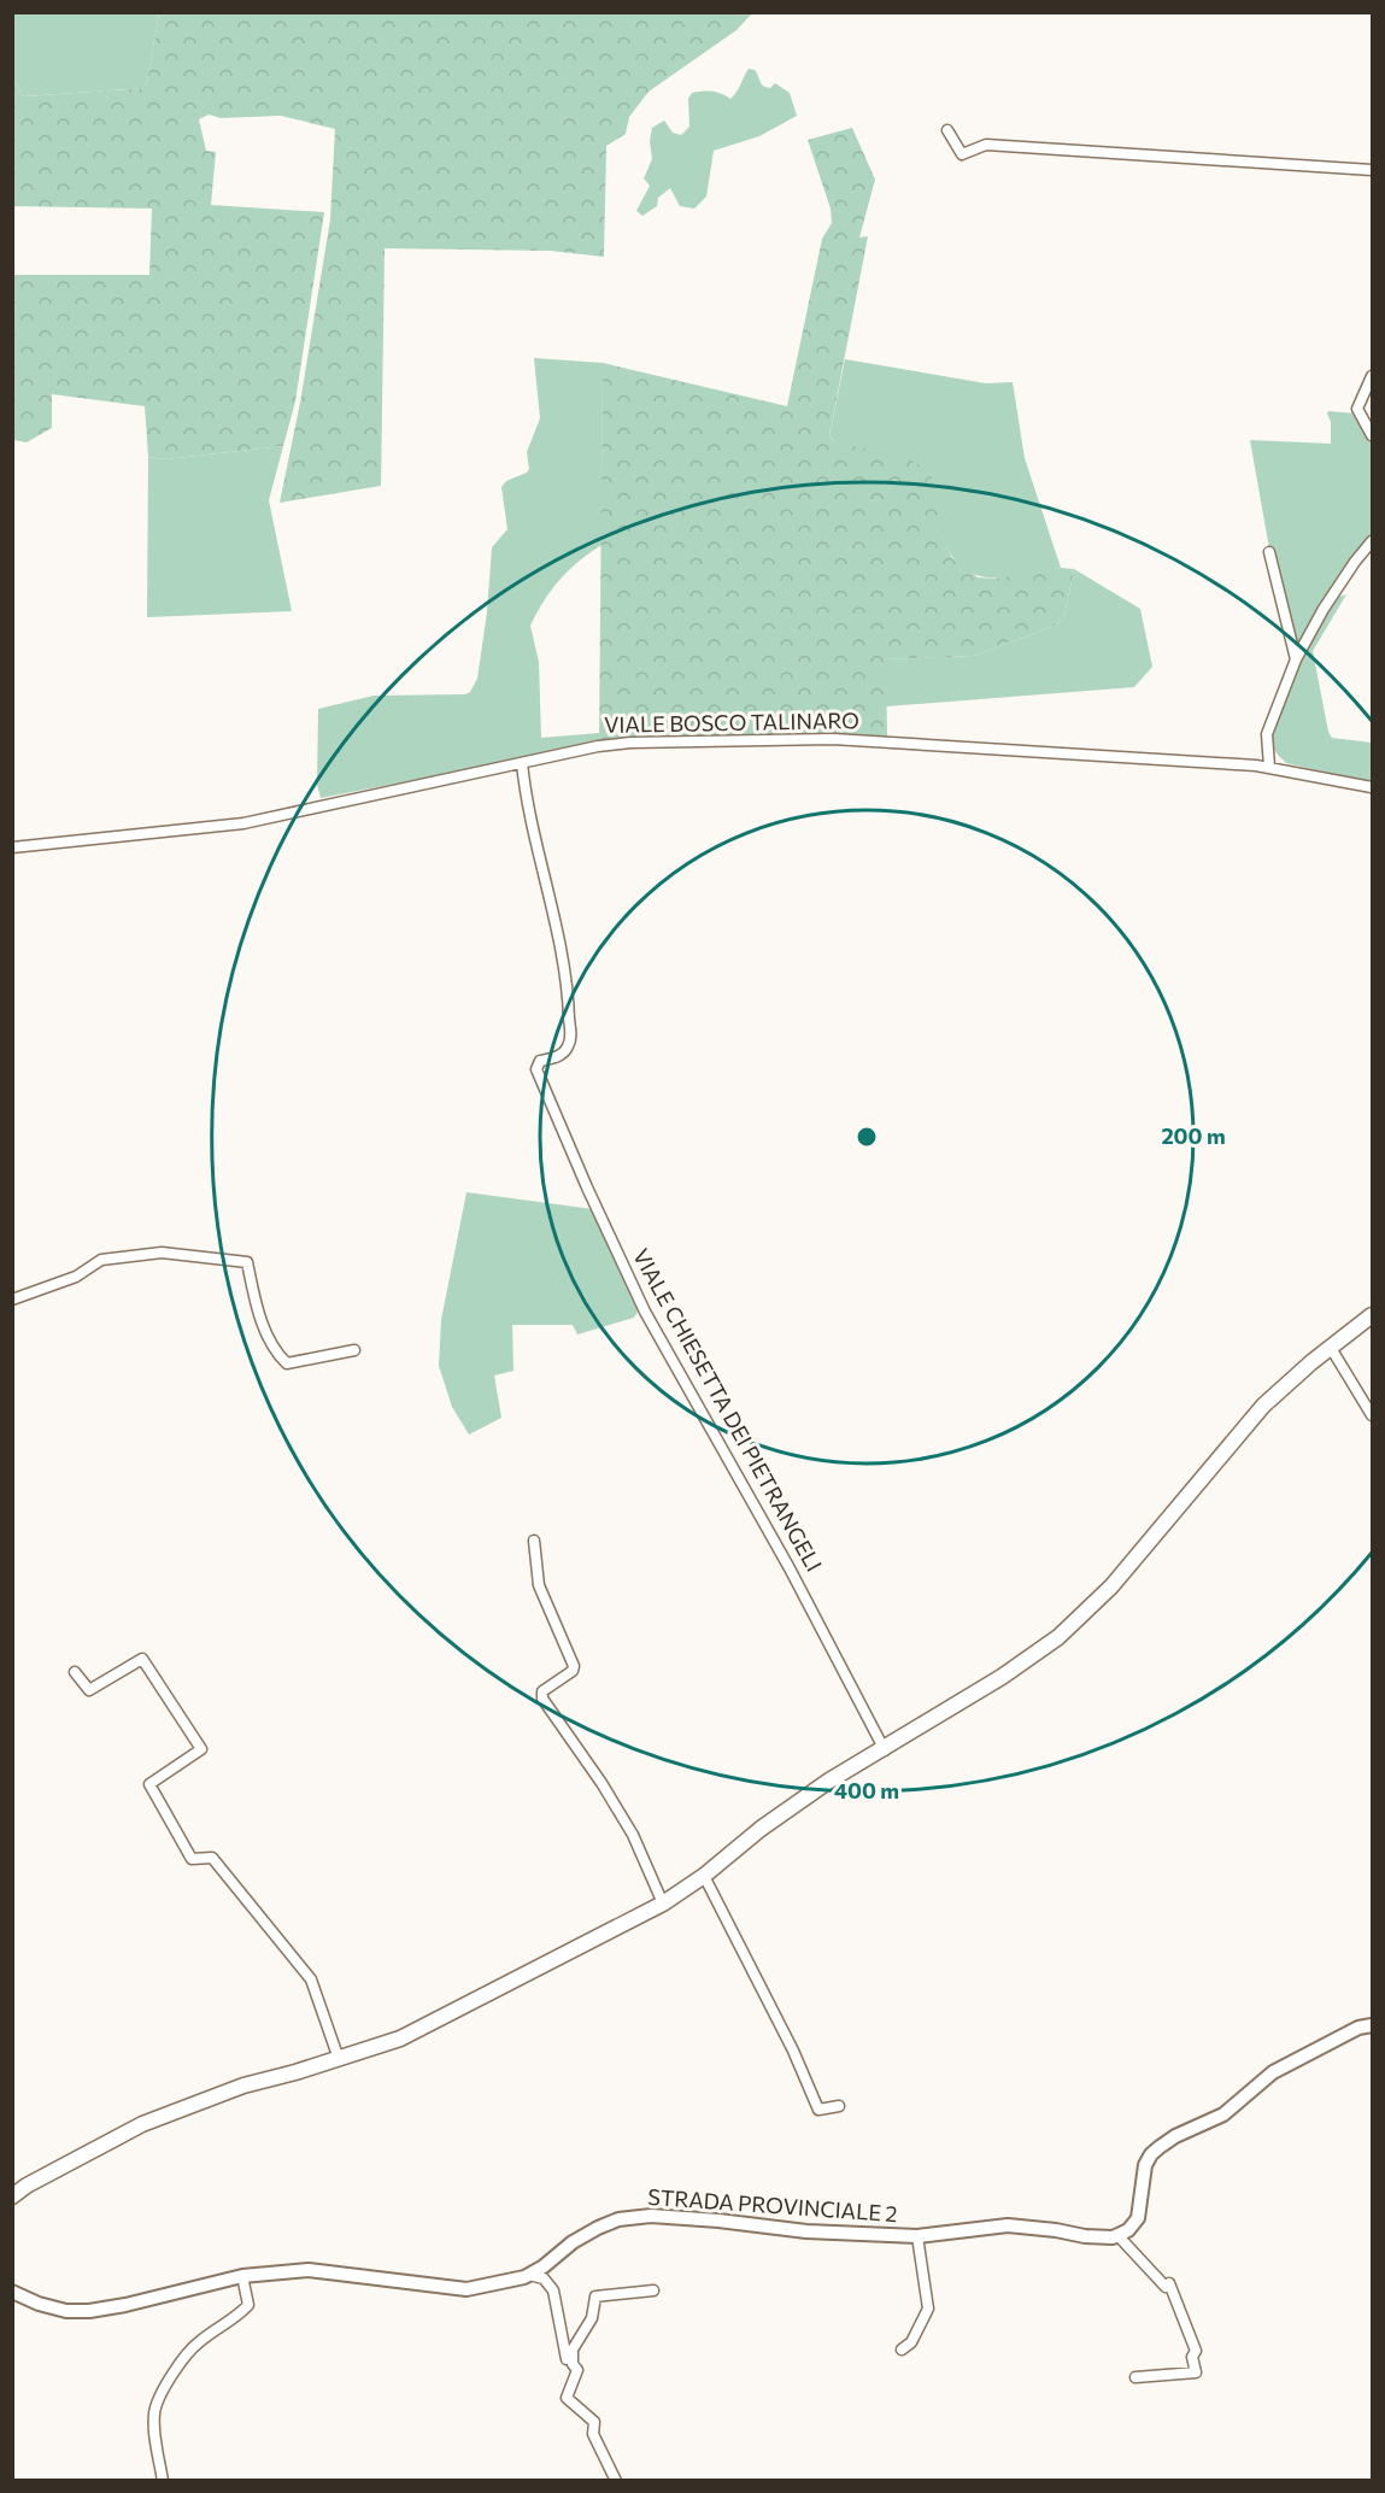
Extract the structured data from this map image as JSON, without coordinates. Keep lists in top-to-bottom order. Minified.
{"streets":{"street":["VIALE BOSCO TALINARO","VIALE CHIESETTA DEI PIETRANGELI","STRADA PROVINCIALE 2"]},"crossings":[["VIALE BOSCO TALINARO","VIALE CHIESETTA DEI PIETRANGELI"]],"rings":["200 m","400 m"]}
